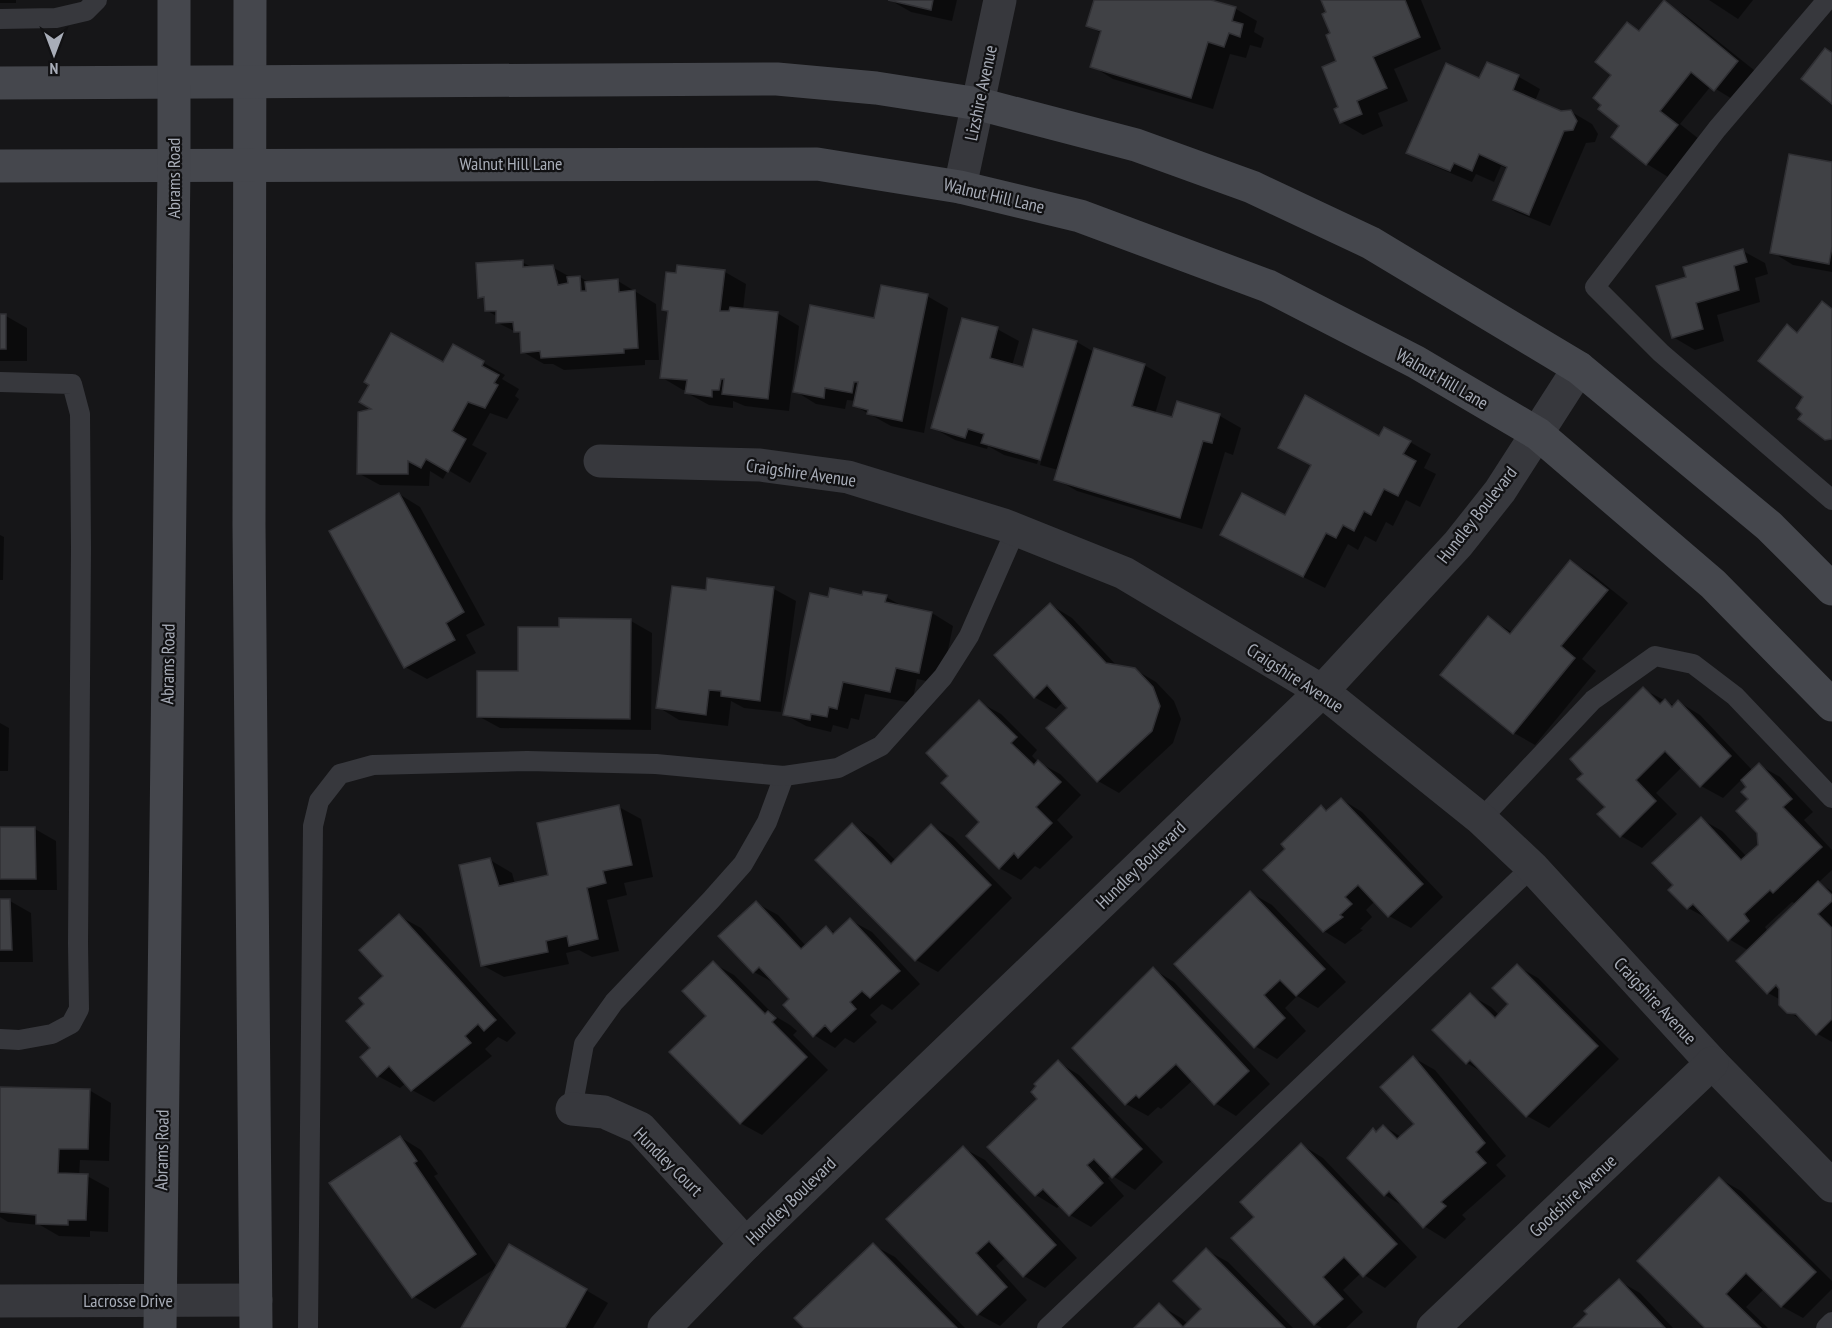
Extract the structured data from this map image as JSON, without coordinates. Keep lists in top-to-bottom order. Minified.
{"streets":{"main road":["Walnut Hill Lane","Abrams Road"],"street":["Lizshire Avenue","Craigshire Avenue","Hundley Boulevard","Hundley Court","Goodshire Avenue","Lacrosse Drive"]},"crossings":[["Lizshire Avenue","Walnut Hill Lane"],["Walnut Hill Lane","Abrams Road"],["Walnut Hill Lane","Hundley Boulevard"],["Abrams Road","Lacrosse Drive"],["Craigshire Avenue","Hundley Boulevard"],["Craigshire Avenue","Goodshire Avenue"],["Hundley Boulevard","Hundley Court"]],"north":"bottom"}
